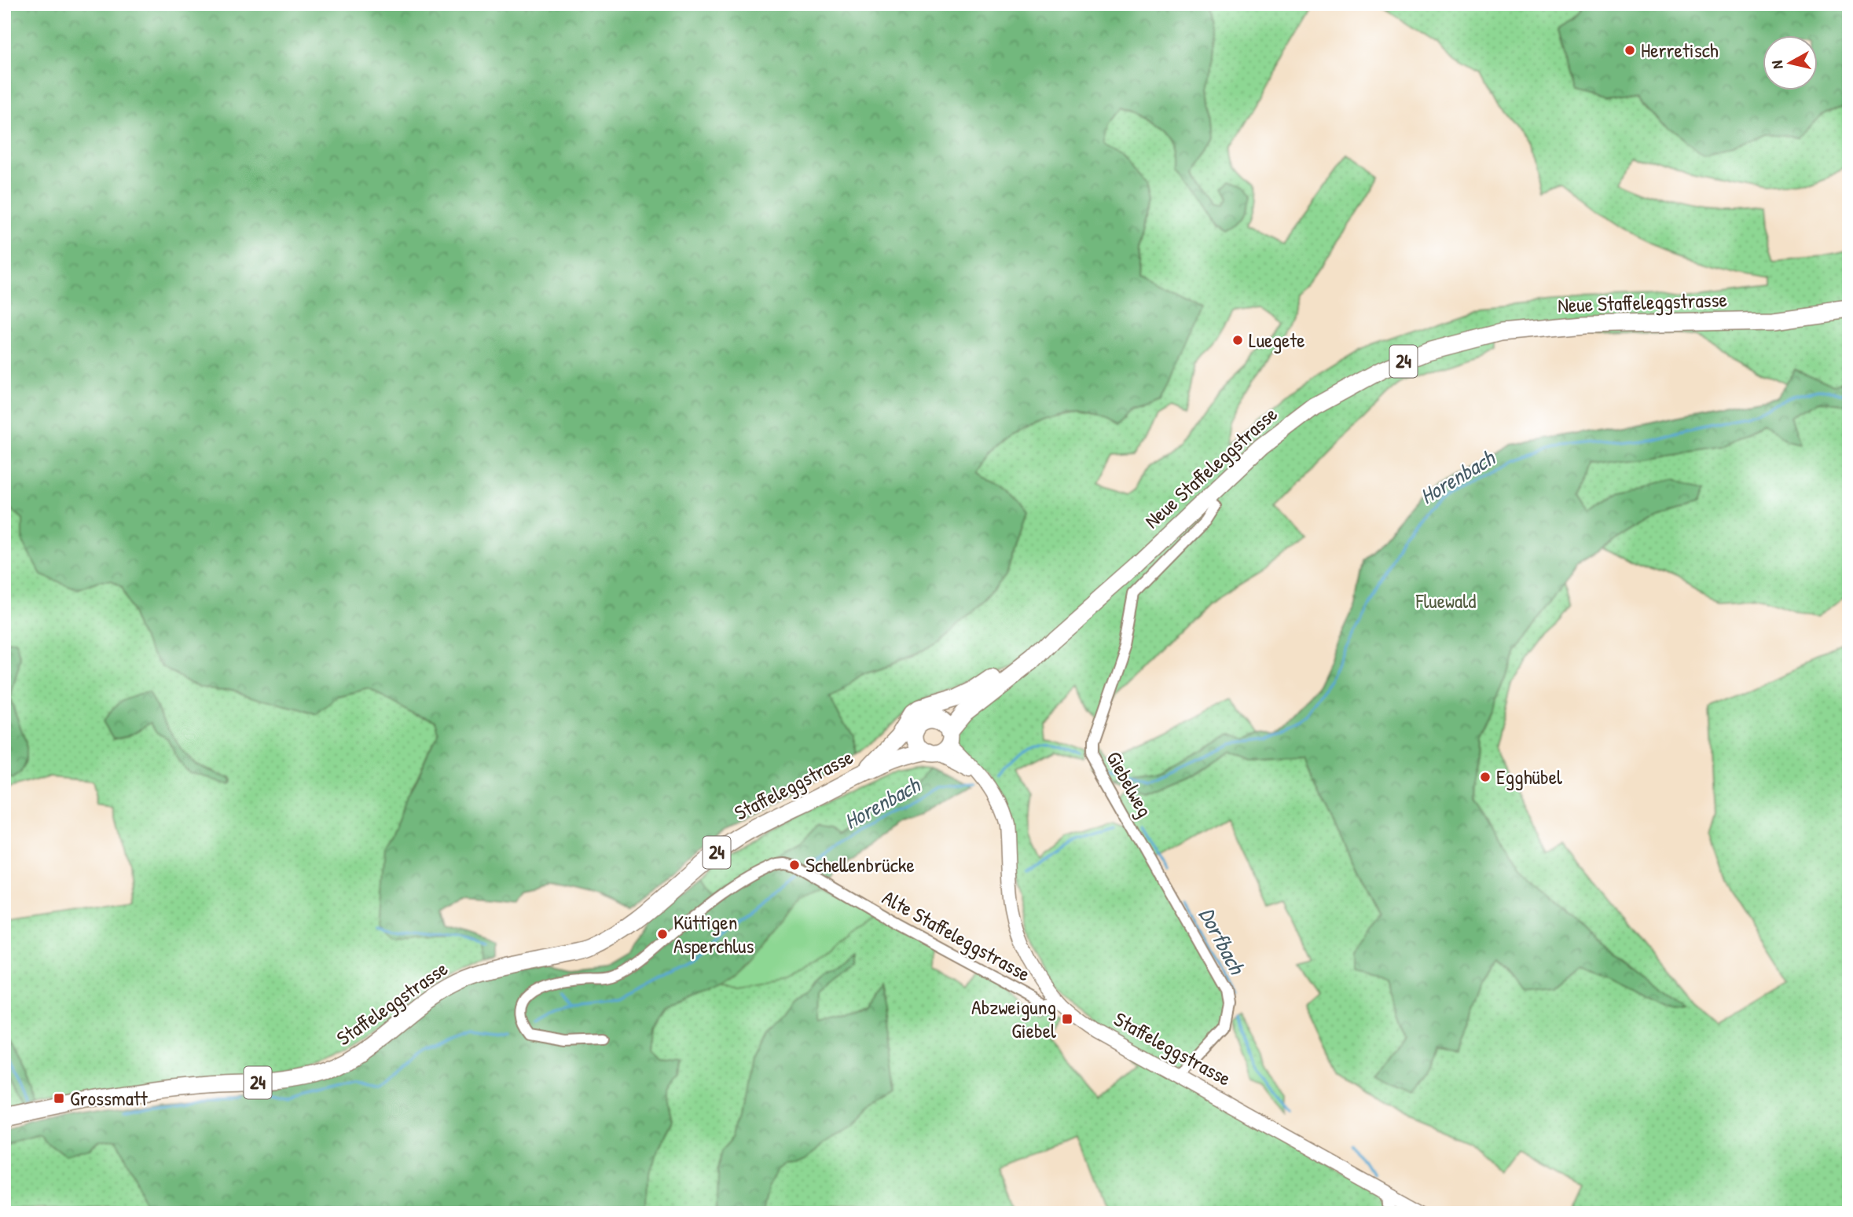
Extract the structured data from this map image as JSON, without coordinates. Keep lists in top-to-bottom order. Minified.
{"streets":{"main road":["Neue Staffeleggstrasse","24","Staffeleggstrasse"],"street":["Giebelweg","Alte Staffeleggstrasse"]},"crossings":[["Neue Staffeleggstrasse","24"],["Neue Staffeleggstrasse","Staffeleggstrasse"],["24","Staffeleggstrasse"],["Giebelweg","Staffeleggstrasse"],["Staffeleggstrasse","Alte Staffeleggstrasse"]],"water":["Horenbach","Dorfbach"],"parks":["Fluewald"],"places":{"other":["Herretisch","Luegete","Egghübel","Schellenbrücke","Küttigen Asperchlus"],"transit":["Abzweigung Giebel","Grossmatt"]},"north":"left"}
